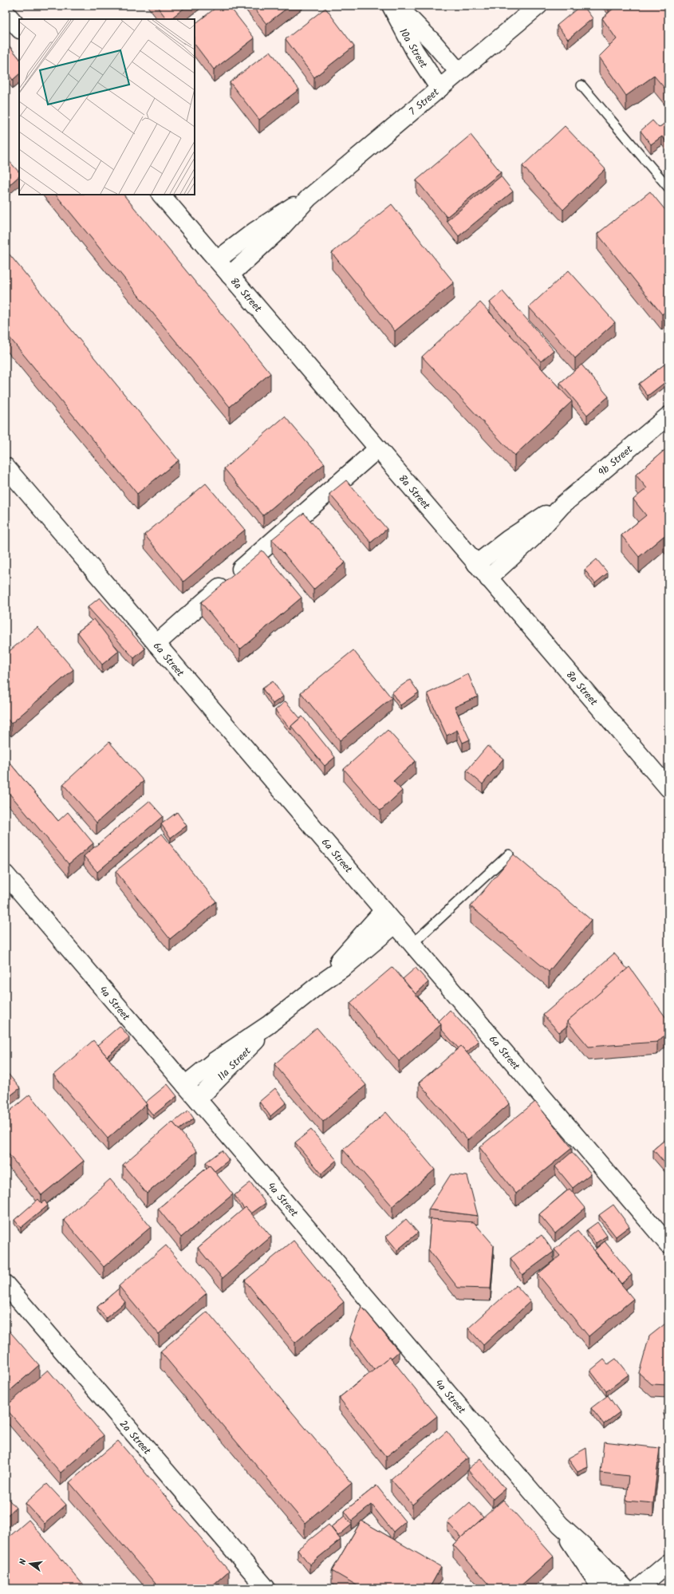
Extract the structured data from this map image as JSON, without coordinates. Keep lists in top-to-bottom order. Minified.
{"streets":{"street":["10a Street","7 Street","8a Street","9b Street","6a Street","4a Street","11a Street","2a Street"]},"crossings":[["10a Street","7 Street"],["7 Street","8a Street"],["8a Street","9b Street"],["6a Street","11a Street"],["4a Street","11a Street"]],"north":"left"}
